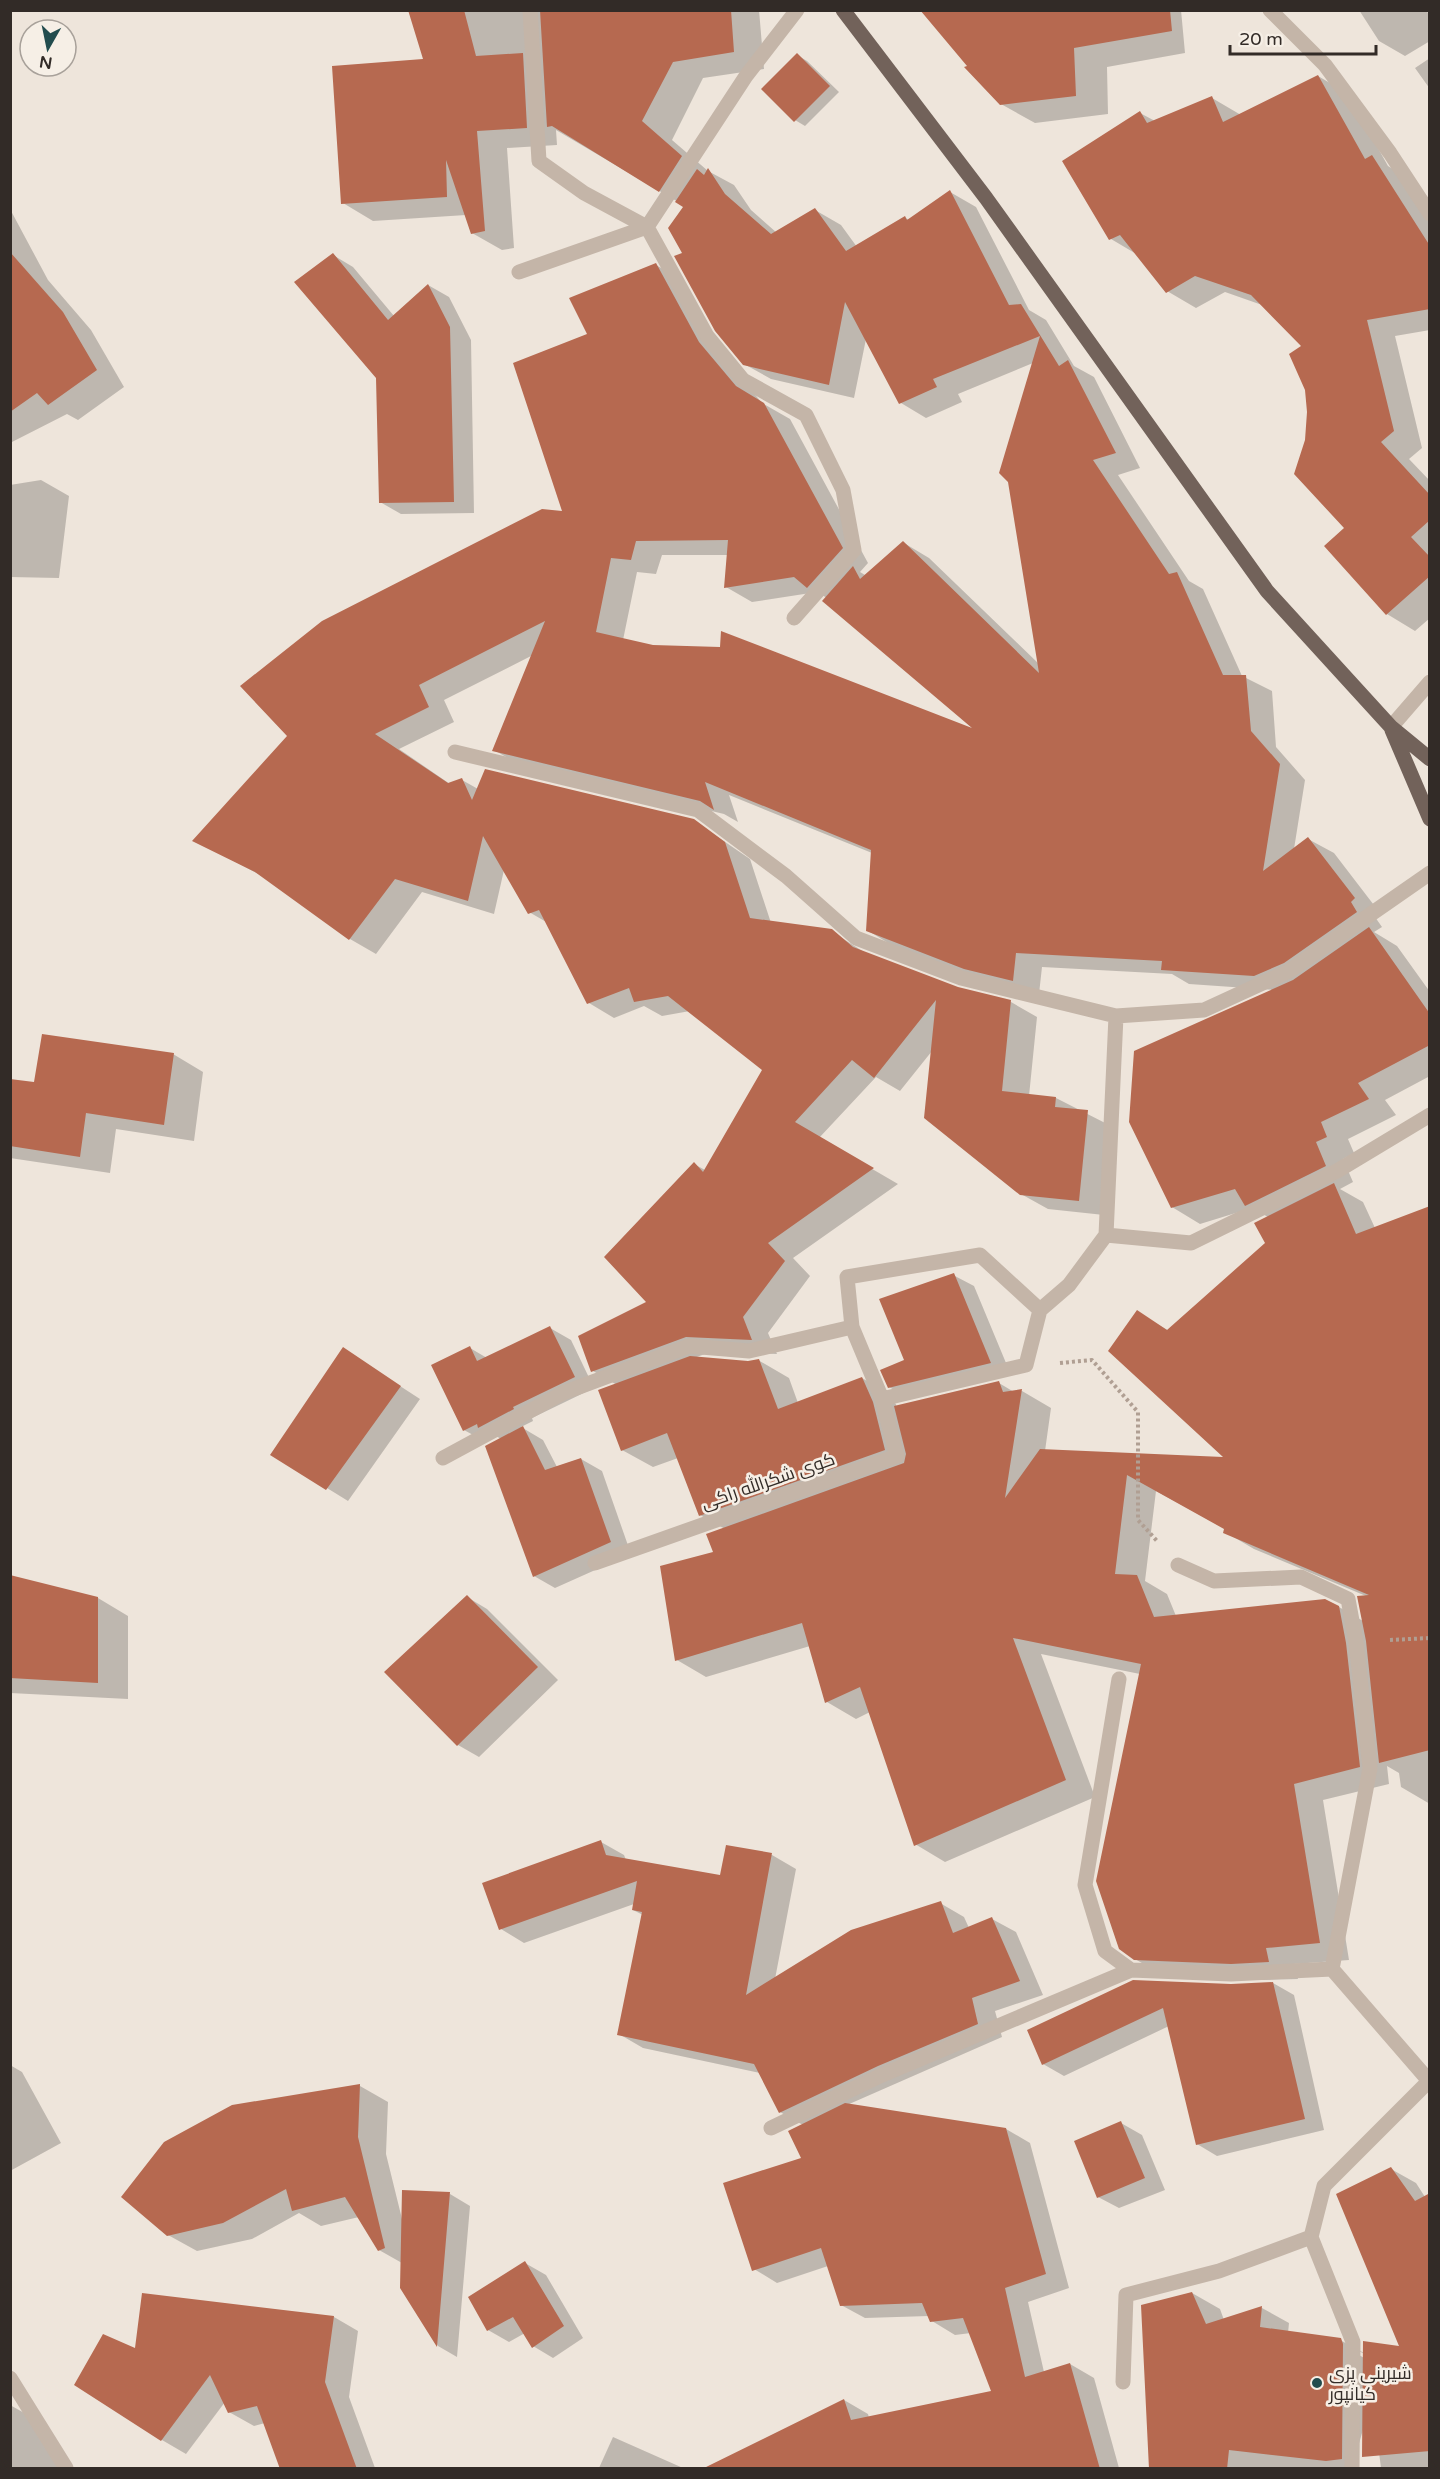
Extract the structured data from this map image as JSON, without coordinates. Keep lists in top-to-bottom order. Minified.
{"streets":{"street":["کوی شکرالله راکی"]},"places":["شیرینی پزی کیانپور"],"scale_bar":"20 m","north":"bottom"}
